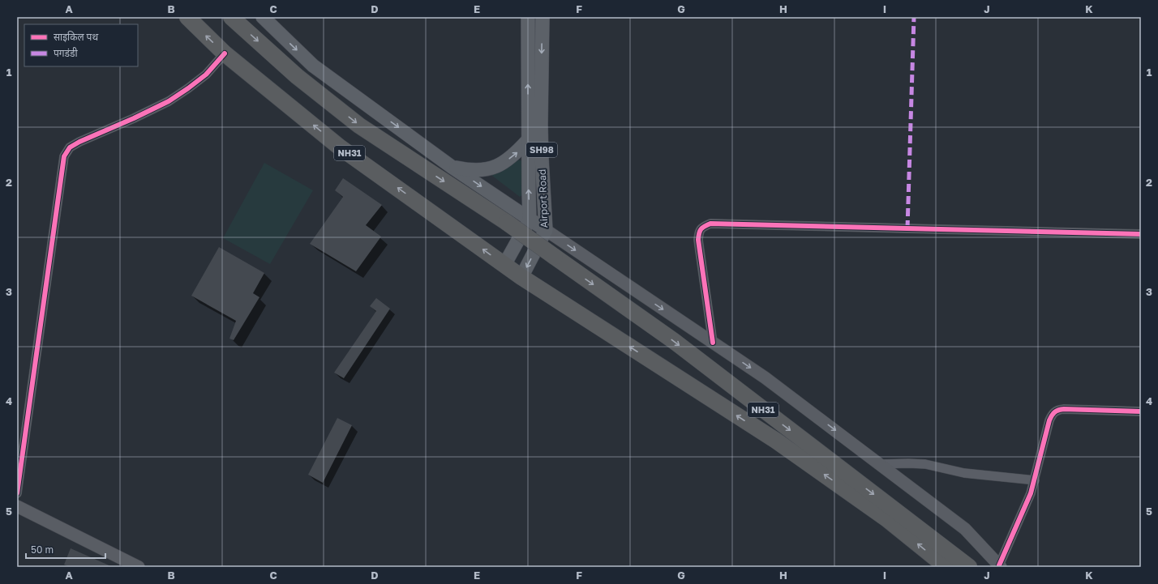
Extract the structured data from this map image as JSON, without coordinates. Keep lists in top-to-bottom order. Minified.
{"streets":{"highway":["NH31"],"main road":["SH98","Airport Road"]},"crossings":[["NH31","Airport Road"]],"legend":["साइकिल पथ","पगडंडी"],"scale_bar":"50 m","grid":{"columns":["A","B","C","D","E","F","G","H","I","J","K"],"rows":["1","2","3","4","5"]}}
